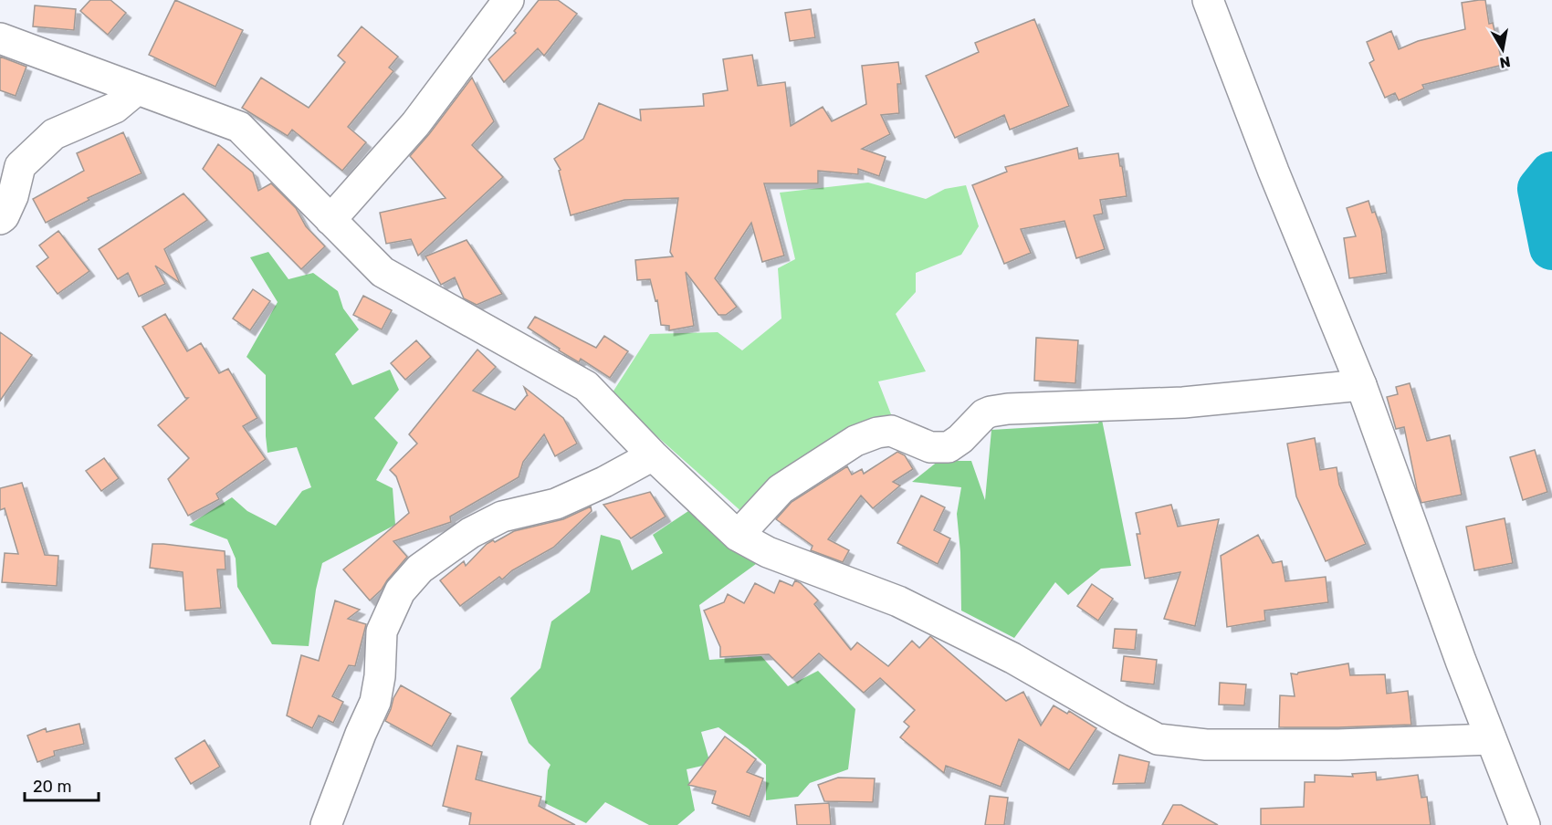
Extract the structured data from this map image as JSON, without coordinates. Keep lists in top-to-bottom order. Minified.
{"scale_bar":"20 m","north":"bottom"}
